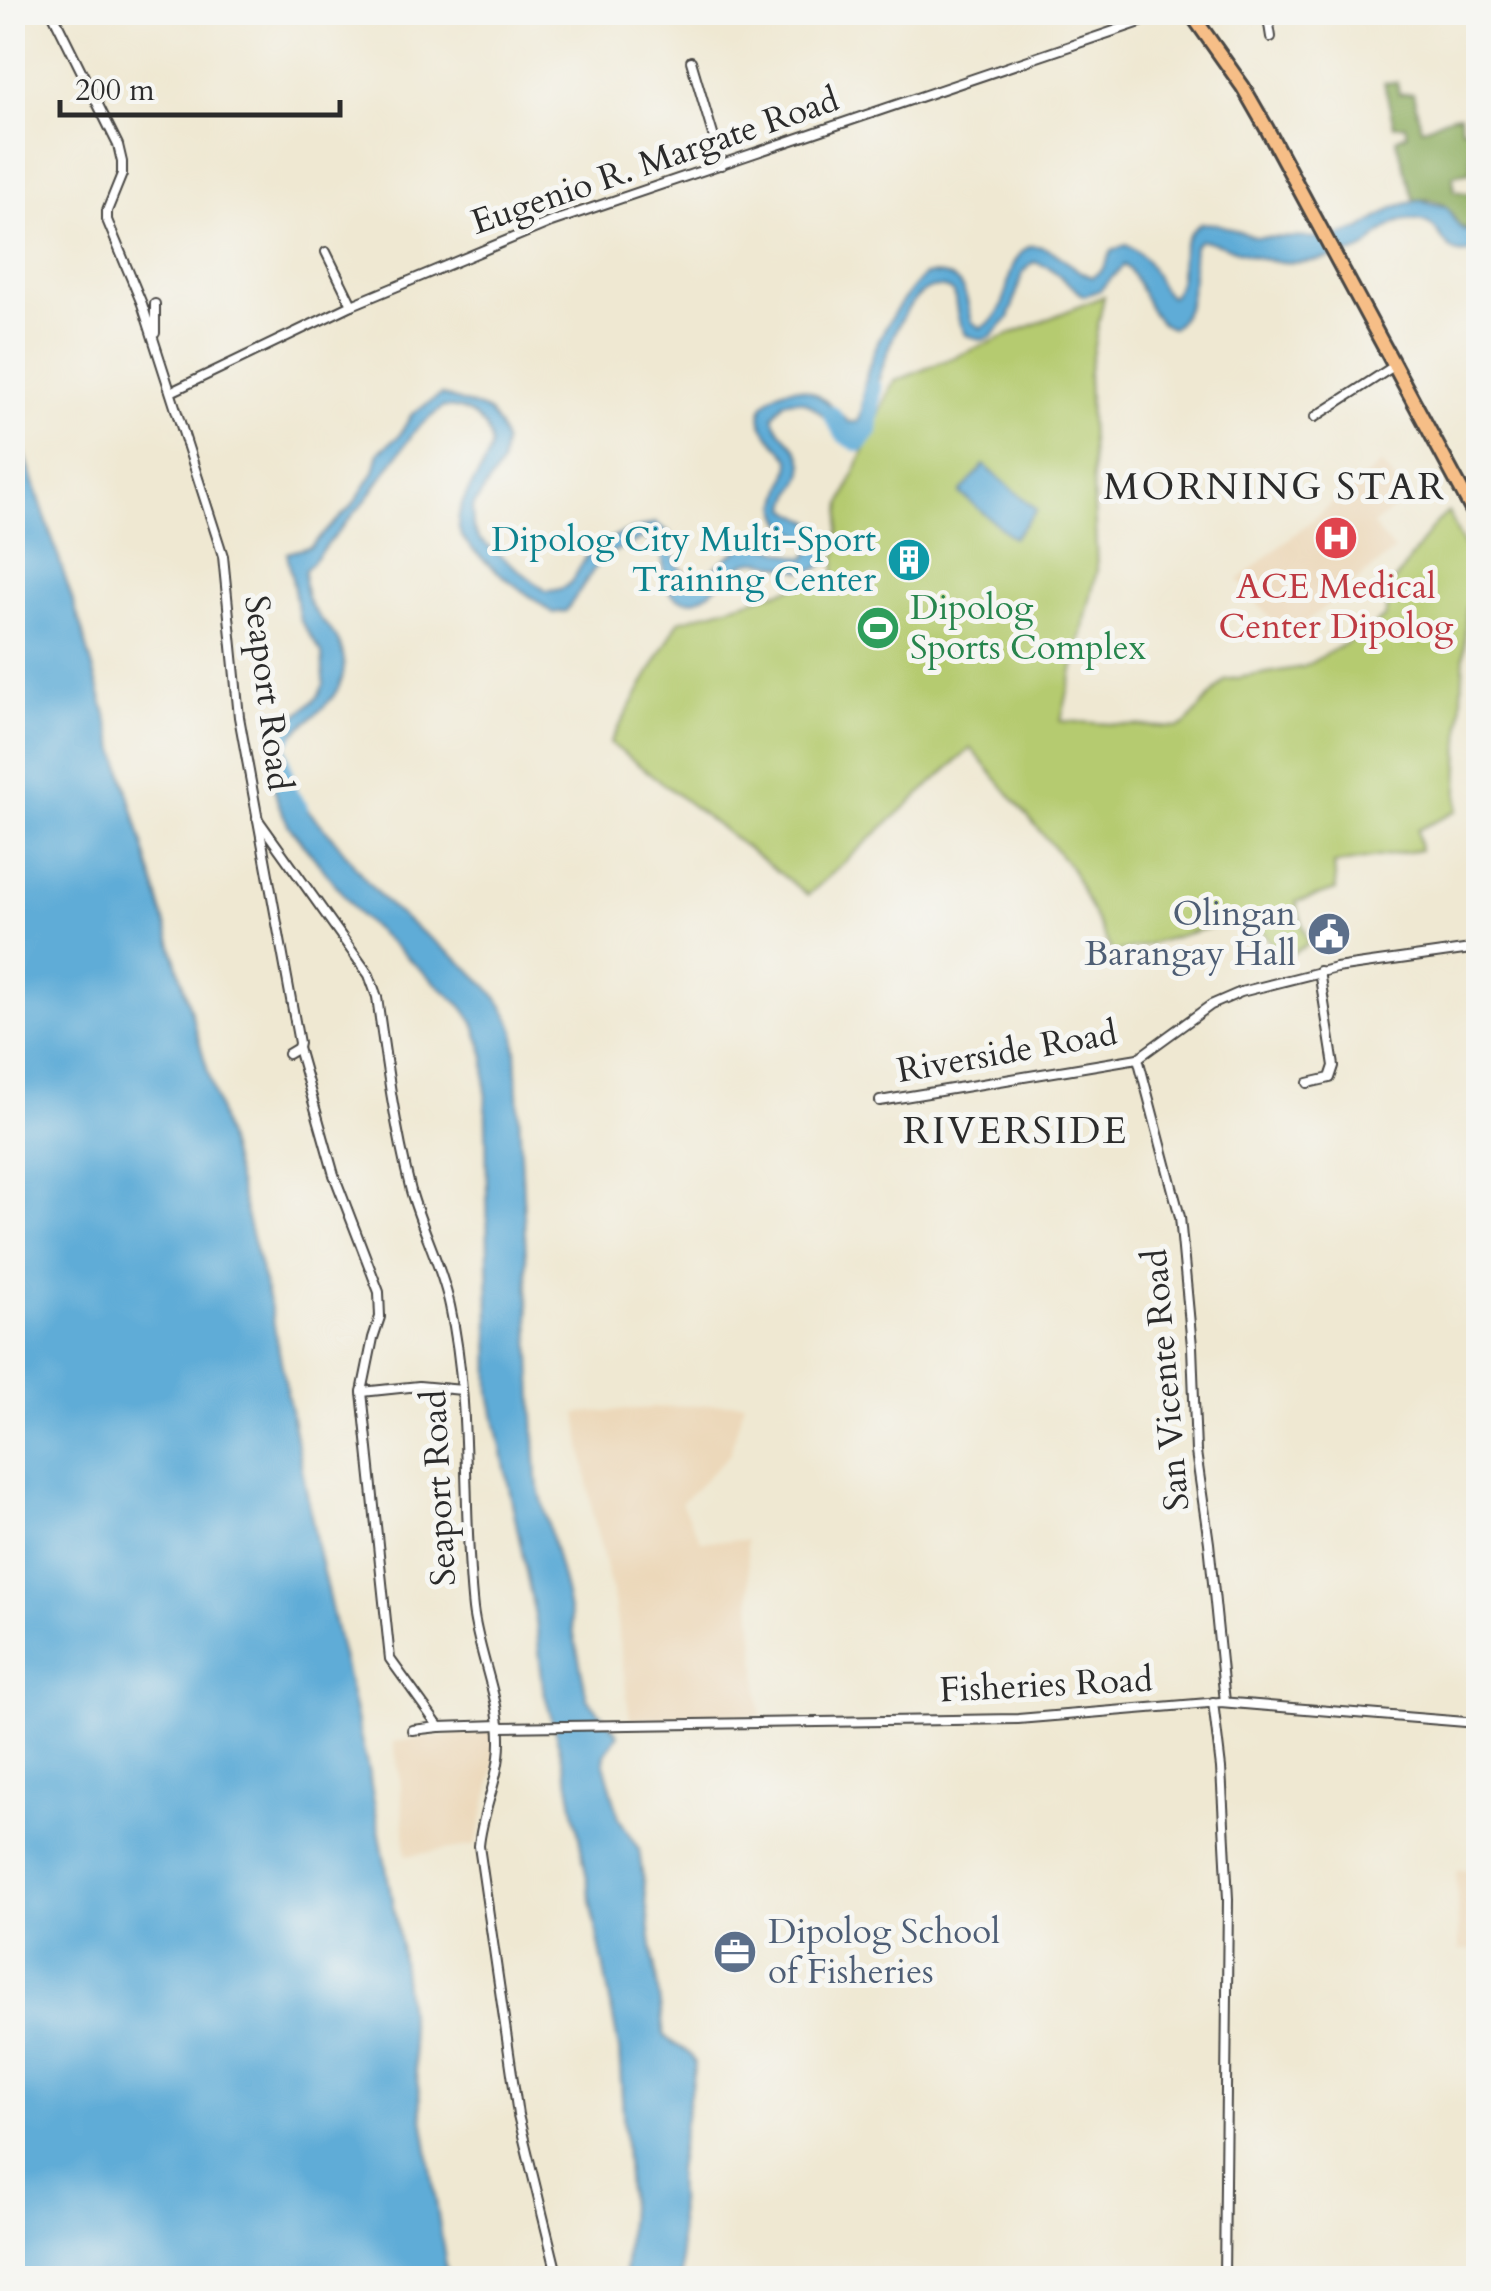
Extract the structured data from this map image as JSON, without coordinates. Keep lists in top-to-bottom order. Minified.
{"streets":{"street":["Eugenio R. Margate Road","Seaport Road","Riverside Road","San Vicente Road","Fisheries Road"]},"crossings":[["Eugenio R. Margate Road","Seaport Road"],["Seaport Road","Fisheries Road"],["Riverside Road","San Vicente Road"],["San Vicente Road","Fisheries Road"]],"districts":["MORNING STAR","RIVERSIDE"],"places":{"hospital":["ACE Medical Center Dipolog"],"building":["Dipolog City Multi-Sport Training Center"],"sports":["Dipolog Sports Complex"],"public building":["Olingan Barangay Hall"],"office":["Dipolog School of Fisheries"]},"scale_bar":"200 m"}
